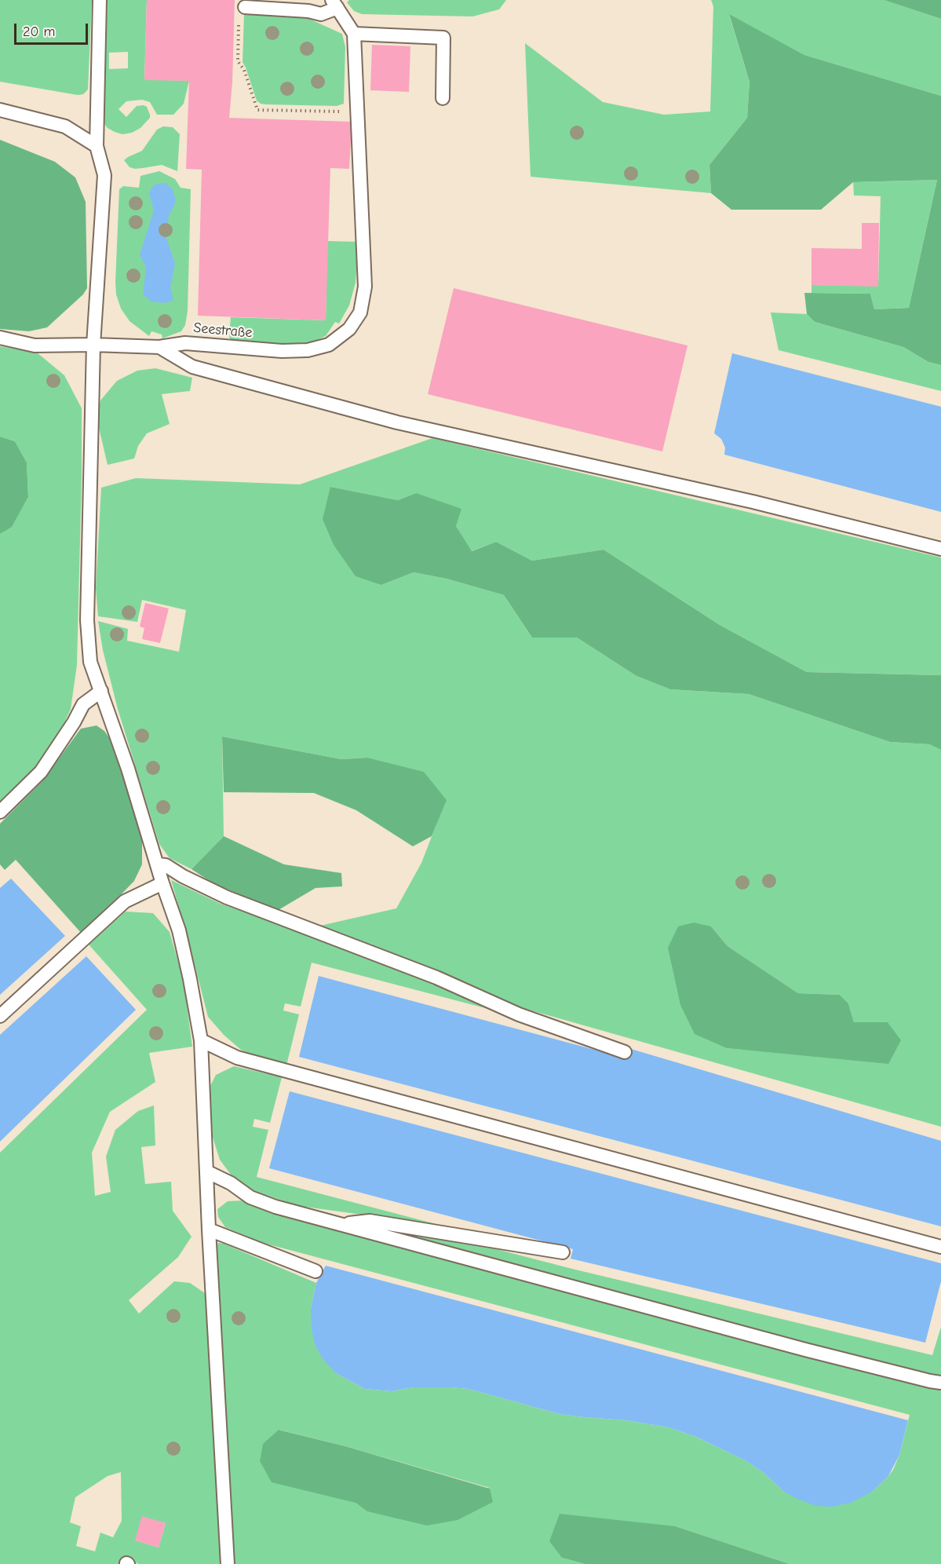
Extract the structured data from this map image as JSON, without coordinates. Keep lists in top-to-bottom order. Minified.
{"streets":{"lane":["Seestraße"]},"scale_bar":"20 m"}
